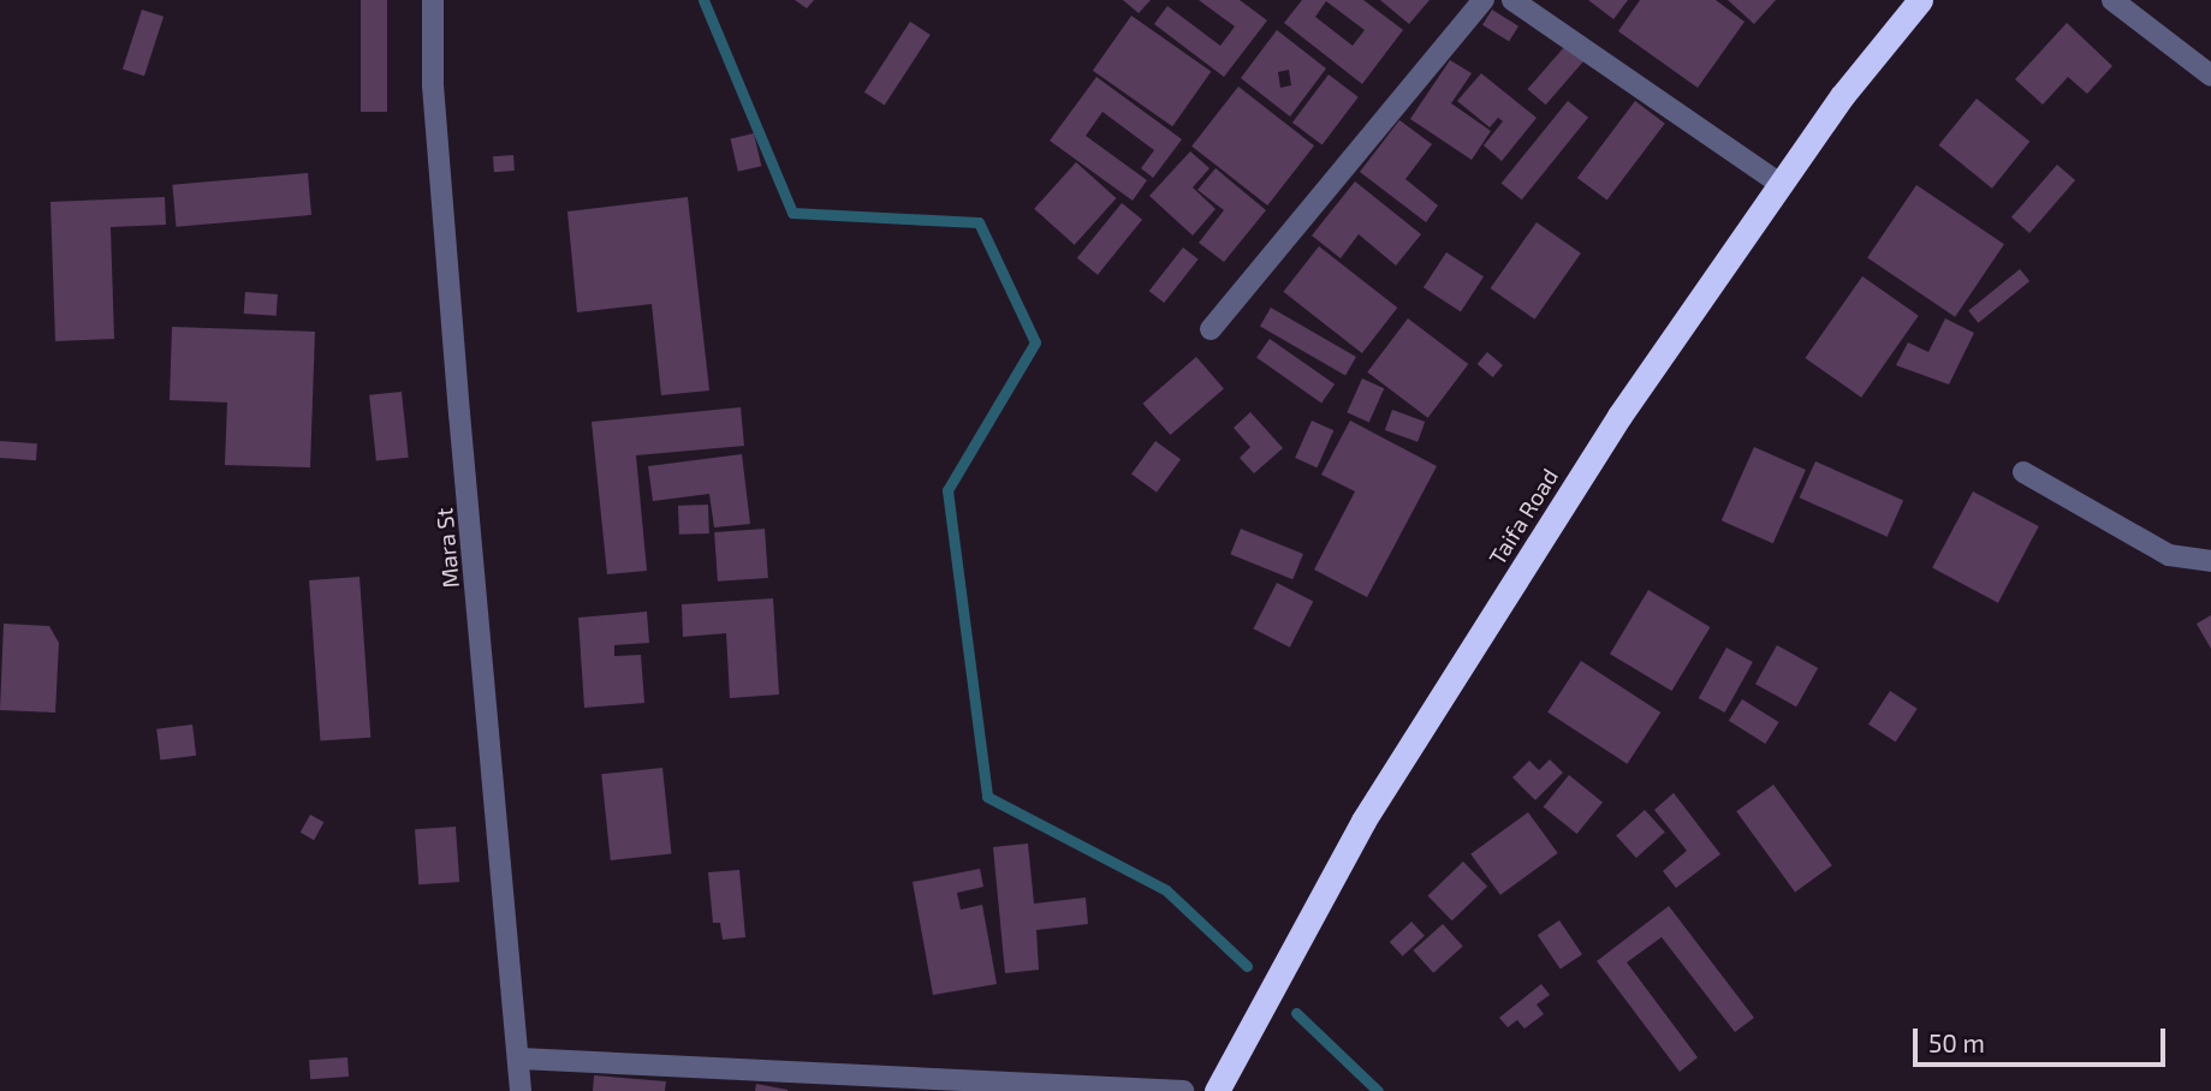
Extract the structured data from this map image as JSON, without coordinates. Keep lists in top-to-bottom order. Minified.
{"streets":{"highway":["Taifa Road"],"street":["Mara St"]},"scale_bar":"50 m"}
